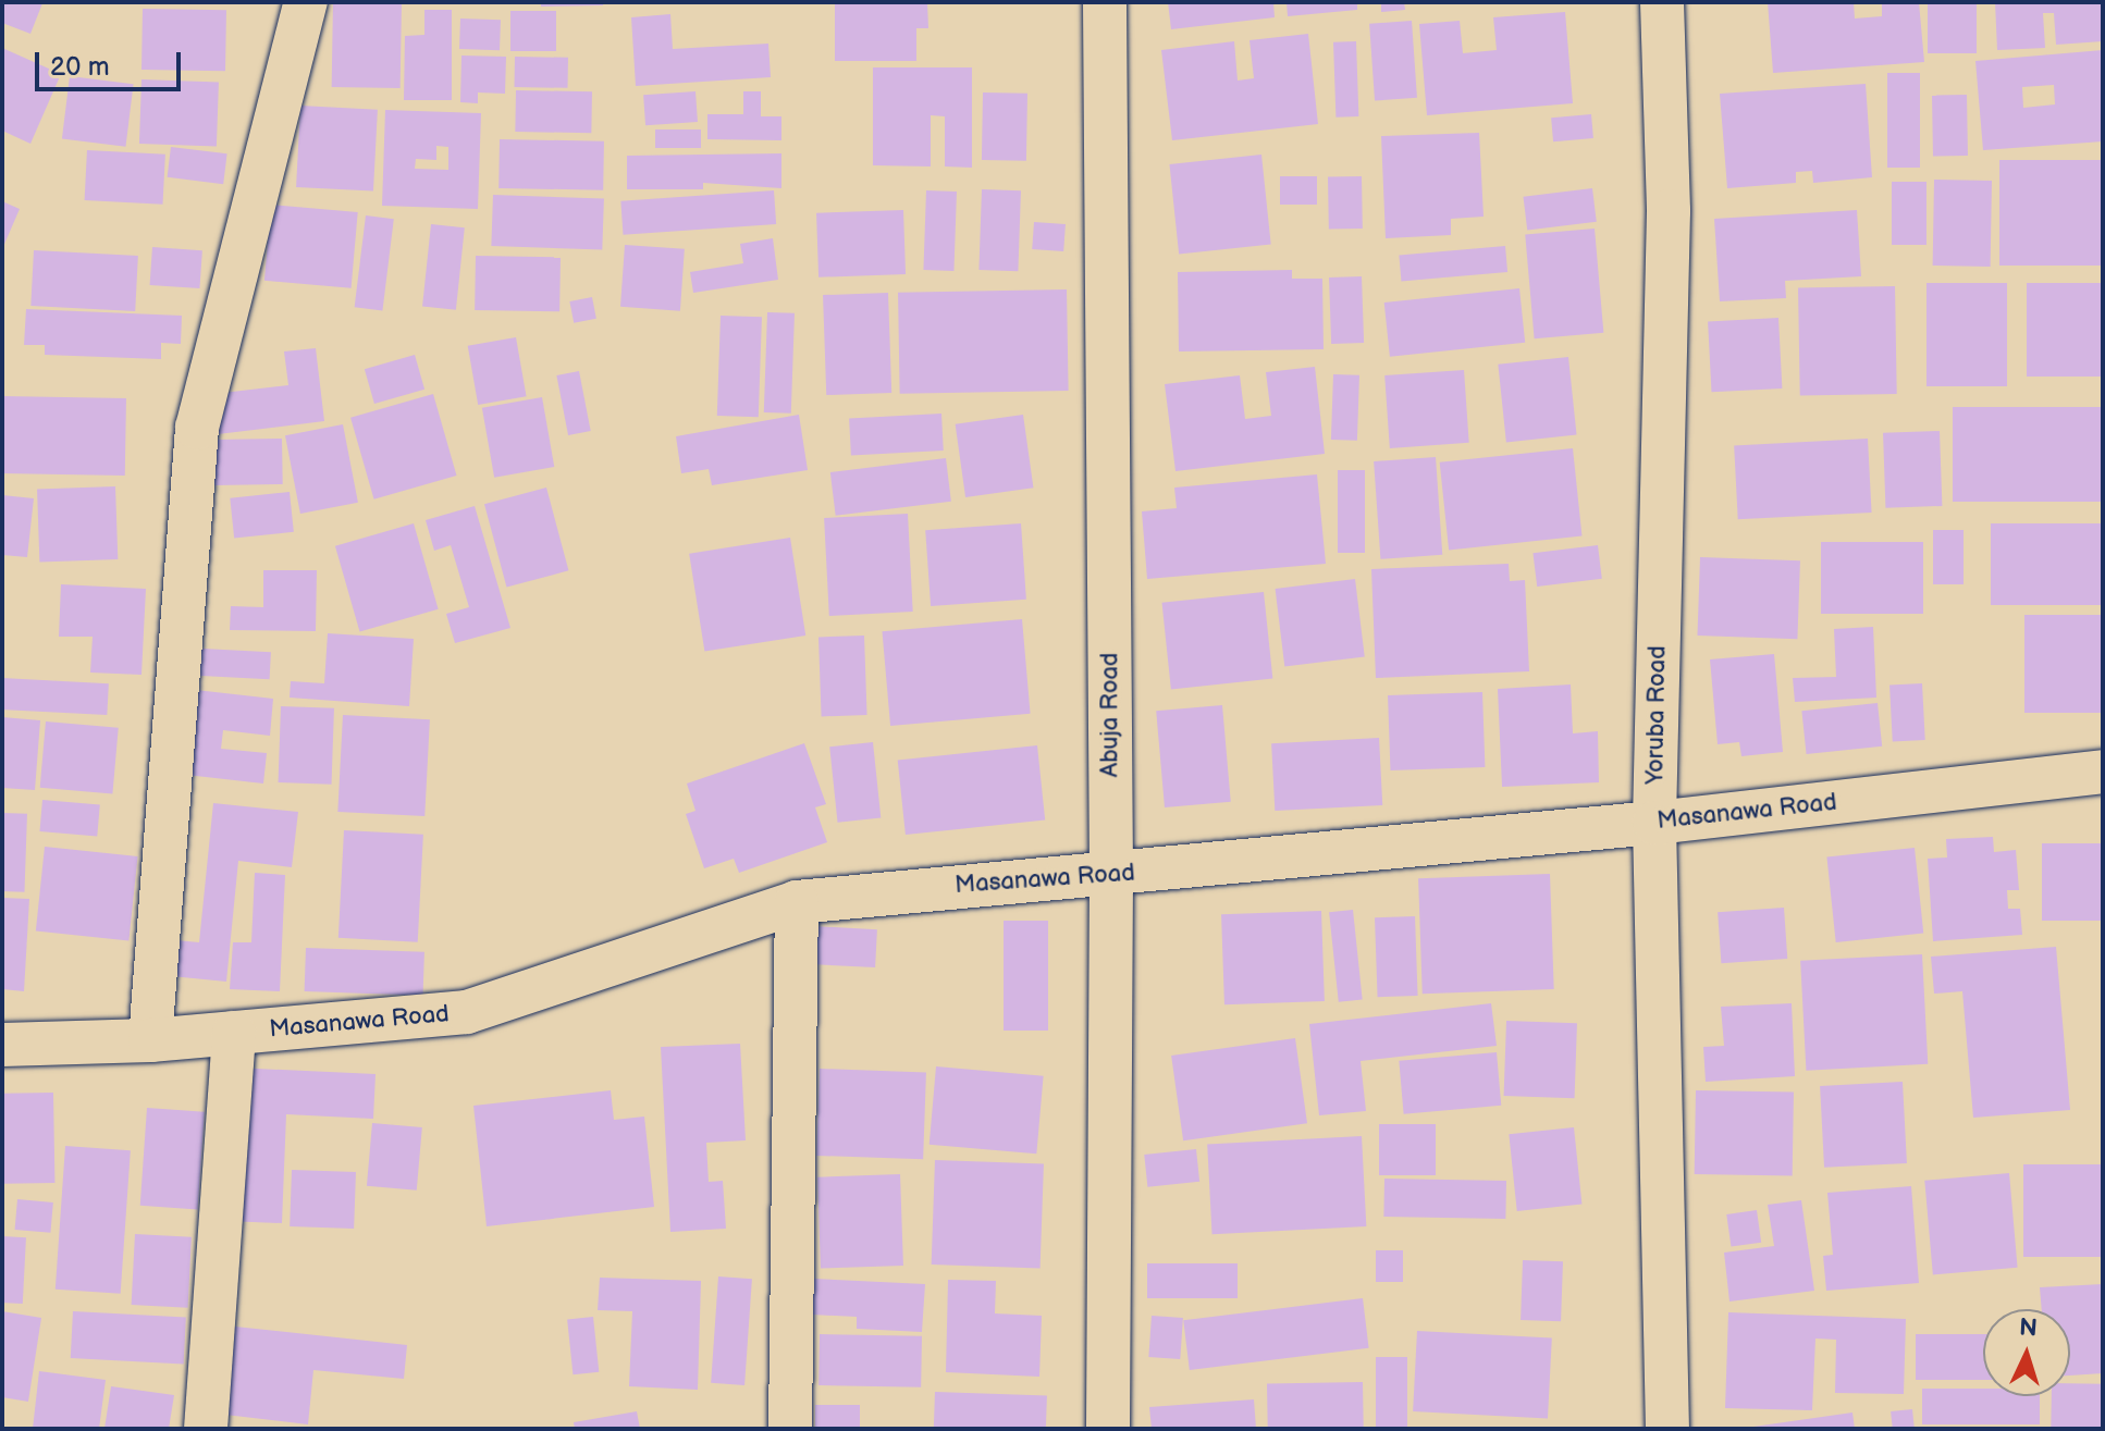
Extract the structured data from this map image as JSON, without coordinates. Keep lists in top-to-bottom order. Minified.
{"streets":{"street":["Abuja Road","Yoruba Road","Masanawa Road"]},"crossings":[["Abuja Road","Masanawa Road"],["Yoruba Road","Masanawa Road"]],"scale_bar":"20 m","north":"top"}
